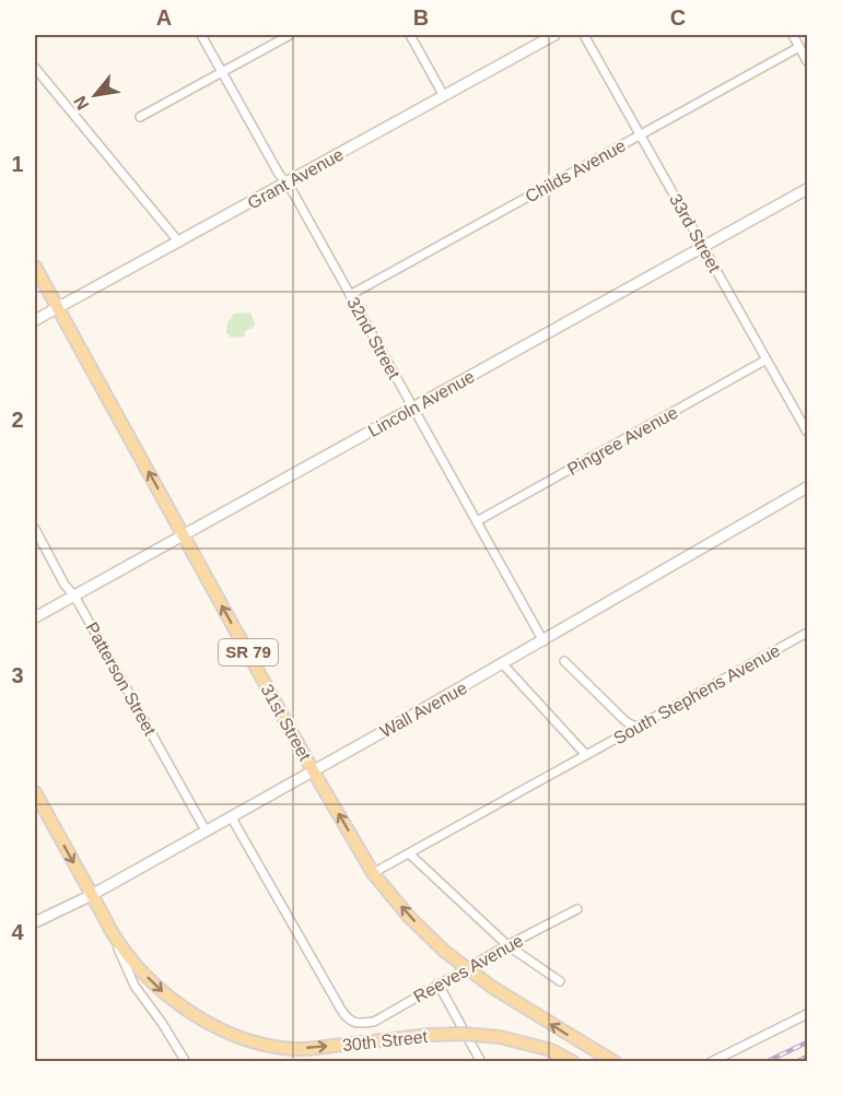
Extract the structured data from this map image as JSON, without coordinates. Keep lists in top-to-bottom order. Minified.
{"streets":{"main road":["SR 79","31st Street","30th Street"],"street":["Childs Avenue","Grant Avenue","33rd Street","32nd Street","Lincoln Avenue","Pingree Avenue","Patterson Street","South Stephens Avenue","Wall Avenue","Reeves Avenue"]},"crossings":[["Childs Avenue","33rd Street"],["Childs Avenue","32nd Street"],["Grant Avenue","32nd Street"],["Grant Avenue","31st Street"],["33rd Street","Lincoln Avenue"],["33rd Street","Pingree Avenue"],["32nd Street","Lincoln Avenue"],["32nd Street","Pingree Avenue"],["32nd Street","Wall Avenue"],["Lincoln Avenue","Patterson Street"],["Lincoln Avenue","31st Street"],["Patterson Street","Wall Avenue"],["South Stephens Avenue","31st Street"],["Wall Avenue","31st Street"],["Wall Avenue","Reeves Avenue"],["Wall Avenue","30th Street"]],"one_way":["31st Street","30th Street"],"north":"bottom left","grid":{"columns":["A","B","C"],"rows":["1","2","3","4"]}}
